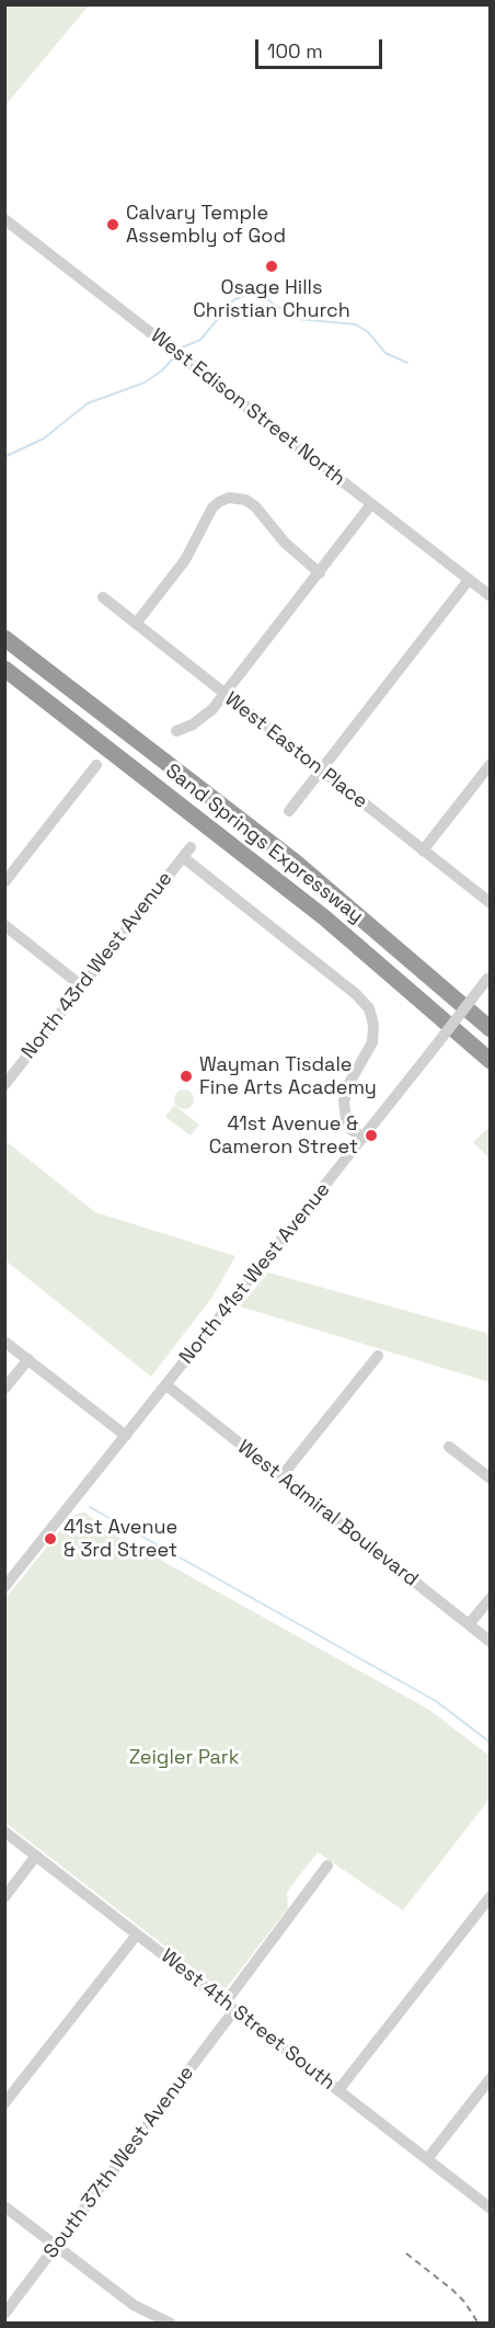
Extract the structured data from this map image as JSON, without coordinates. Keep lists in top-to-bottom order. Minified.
{"streets":{"highway":["Sand Springs Expressway"],"street":["West Edison Street North","West Easton Place","North 43rd West Avenue","North 41st West Avenue","West Admiral Boulevard","West 4th Street South","South 37th West Avenue"]},"crossings":[["North 43rd West Avenue","North 41st West Avenue"],["North 41st West Avenue","West Admiral Boulevard"],["West 4th Street South","South 37th West Avenue"]],"parks":["Zeigler Park"],"places":["Calvary Temple Assembly of God","Osage Hills Christian Church","Wayman Tisdale Fine Arts Academy","41st Avenue & Cameron Street","41st Avenue & 3rd Street"],"scale_bar":"100 m"}
